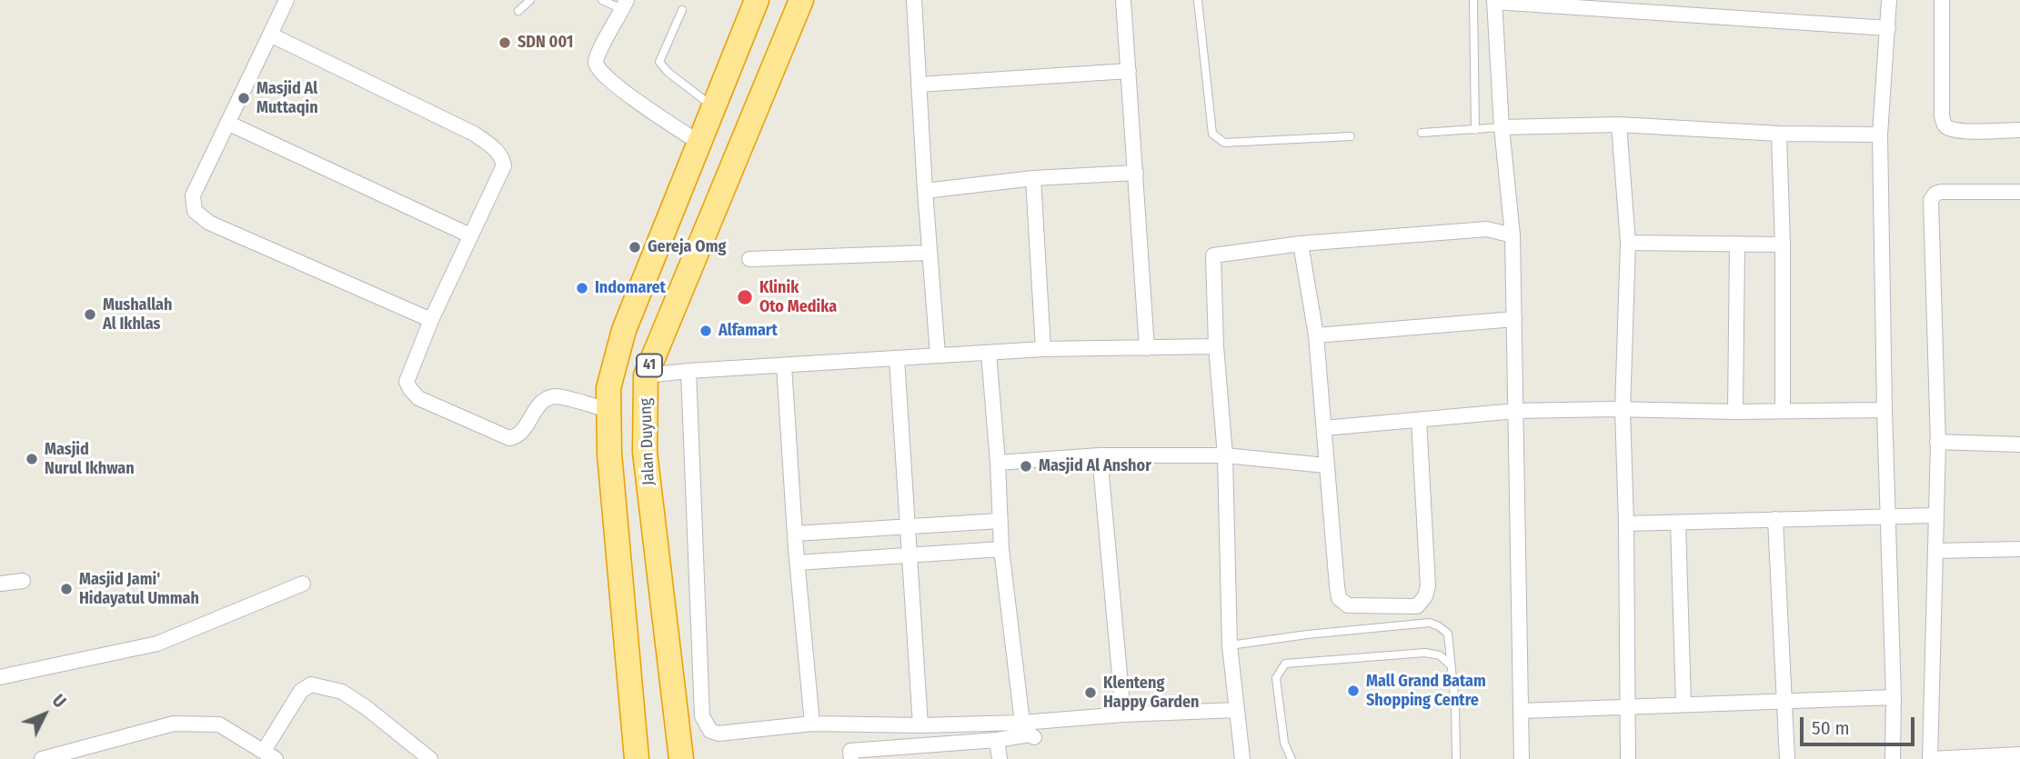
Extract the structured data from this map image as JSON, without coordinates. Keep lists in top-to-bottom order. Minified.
{"streets":{"highway":["41","Jalan Duyung"]},"places":["SDN 001","Masjid Al Muttaqin","Gereja Omg","Indomaret","Klinik Oto Medika","Mushallah Al Ikhlas","Alfamart","Masjid Nurul Ikhwan","Masjid Al Anshor","Masjid Jami' Hidayatul Ummah","Mall Grand Batam Shopping Centre","Klenteng Happy Garden"],"scale_bar":"50 m","north":"top right"}
